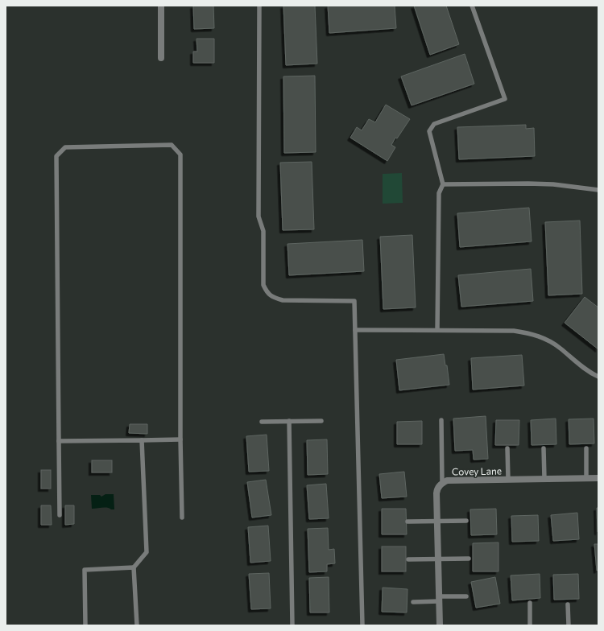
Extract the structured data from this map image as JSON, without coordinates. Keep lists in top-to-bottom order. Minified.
{"streets":{"street":["Covey Lane"]}}
